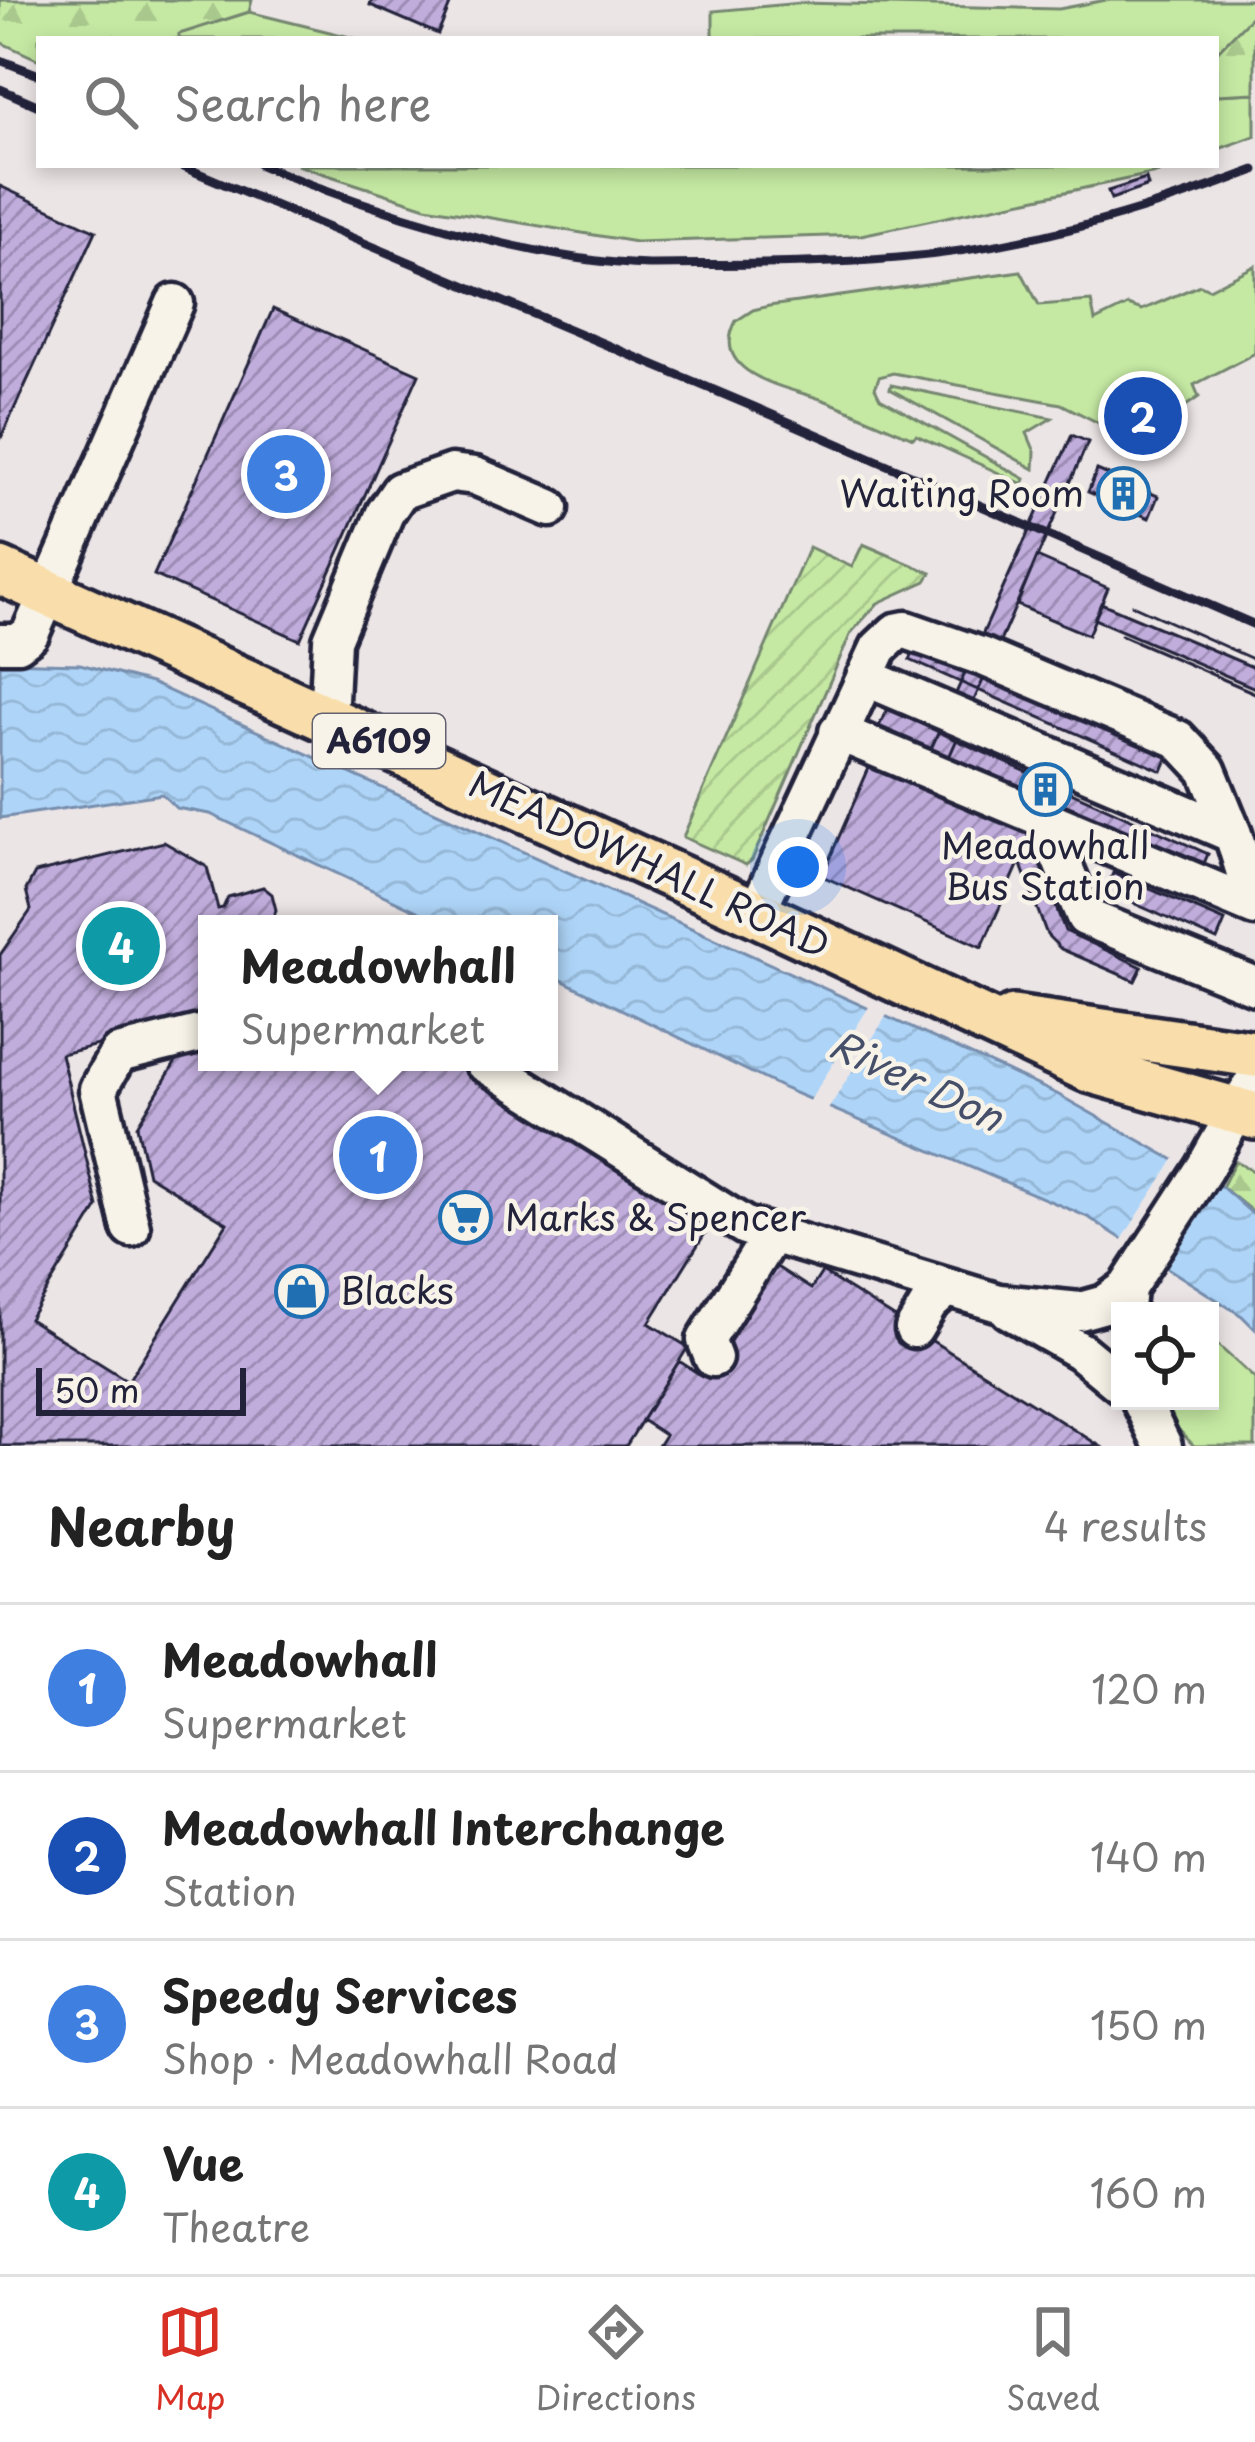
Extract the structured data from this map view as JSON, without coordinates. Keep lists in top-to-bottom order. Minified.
{"streets":{"main road":["A6109","MEADOWHALL ROAD"]},"water":["River Don"],"places":{"building":["Waiting Room","Meadowhall Bus Station"],"supermarket":["Marks & Spencer"],"shop":["Blacks"]},"scale_bar":"50 m","page":{"search":"Search here","pins":["2","3","4","1"],"popup":["Meadowhall","Supermarket"],"scale":"50 m","heading":["Nearby","4 results"],"list":[{"mark":"1","name":"Meadowhall","note":"Supermarket","value":"120 m"},{"mark":"2","name":"Meadowhall Interchange","note":"Station","value":"140 m"},{"mark":"3","name":"Speedy Services","note":"Shop · Meadowhall Road","value":"150 m"},{"mark":"4","name":"Vue","note":"Theatre","value":"160 m"}],"nav":["Map","Directions","Saved"]}}
